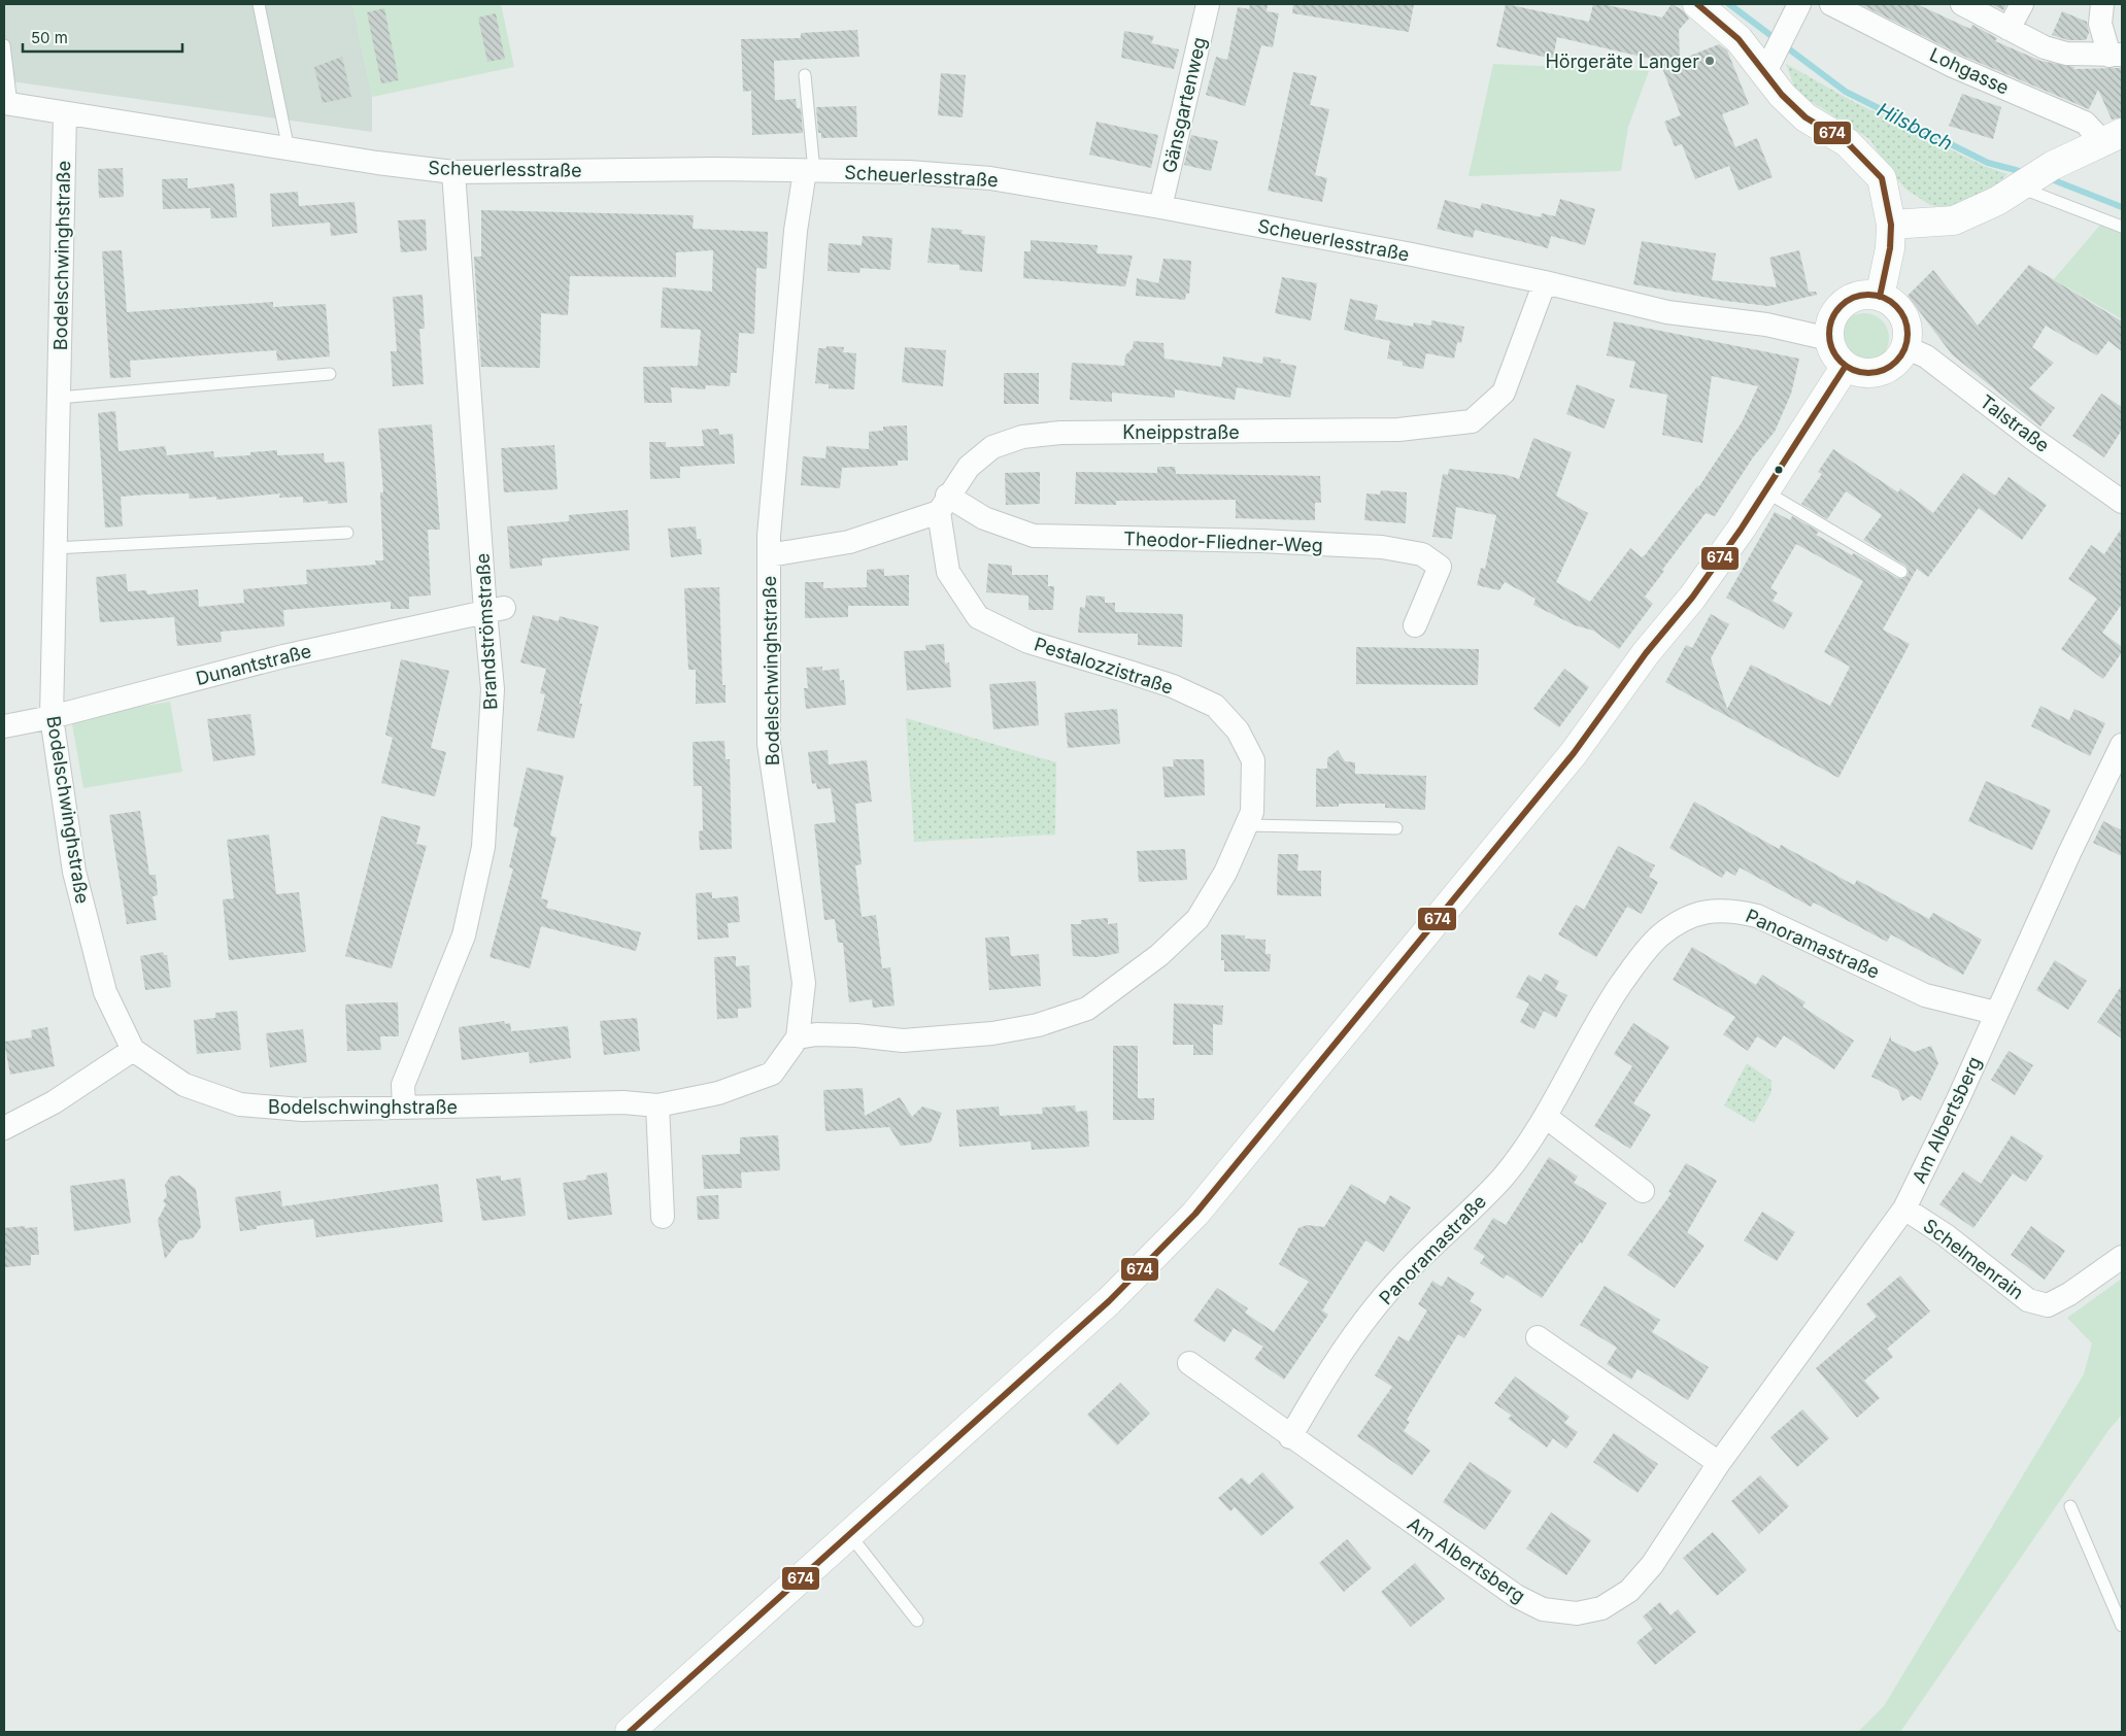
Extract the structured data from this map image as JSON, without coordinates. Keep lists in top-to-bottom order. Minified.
{"streets":{"street":["Lohgasse","Gänsgartenweg","Scheuerlesstraße","Bodelschwinghstraße","Talstraße","Kneippstraße","Theodor-Fliedner-Weg","Brandströmstraße","Dunantstraße","Pestalozzistraße","Panoramastraße","Am Albertsberg","Schelmenrain"]},"crossings":[["Gänsgartenweg","Scheuerlesstraße"],["Scheuerlesstraße","Bodelschwinghstraße"],["Scheuerlesstraße","Talstraße"],["Scheuerlesstraße","Kneippstraße"],["Scheuerlesstraße","Brandströmstraße"],["Bodelschwinghstraße","Brandströmstraße"],["Bodelschwinghstraße","Dunantstraße"],["Bodelschwinghstraße","Pestalozzistraße"],["Kneippstraße","Theodor-Fliedner-Weg"],["Kneippstraße","Pestalozzistraße"],["Theodor-Fliedner-Weg","Pestalozzistraße"],["Brandströmstraße","Dunantstraße"],["Panoramastraße","Am Albertsberg"],["Am Albertsberg","Schelmenrain"]],"water":["Hilsbach"],"places":["Hörgeräte Langer"],"lines":["transit line 674"],"scale_bar":"50 m"}
